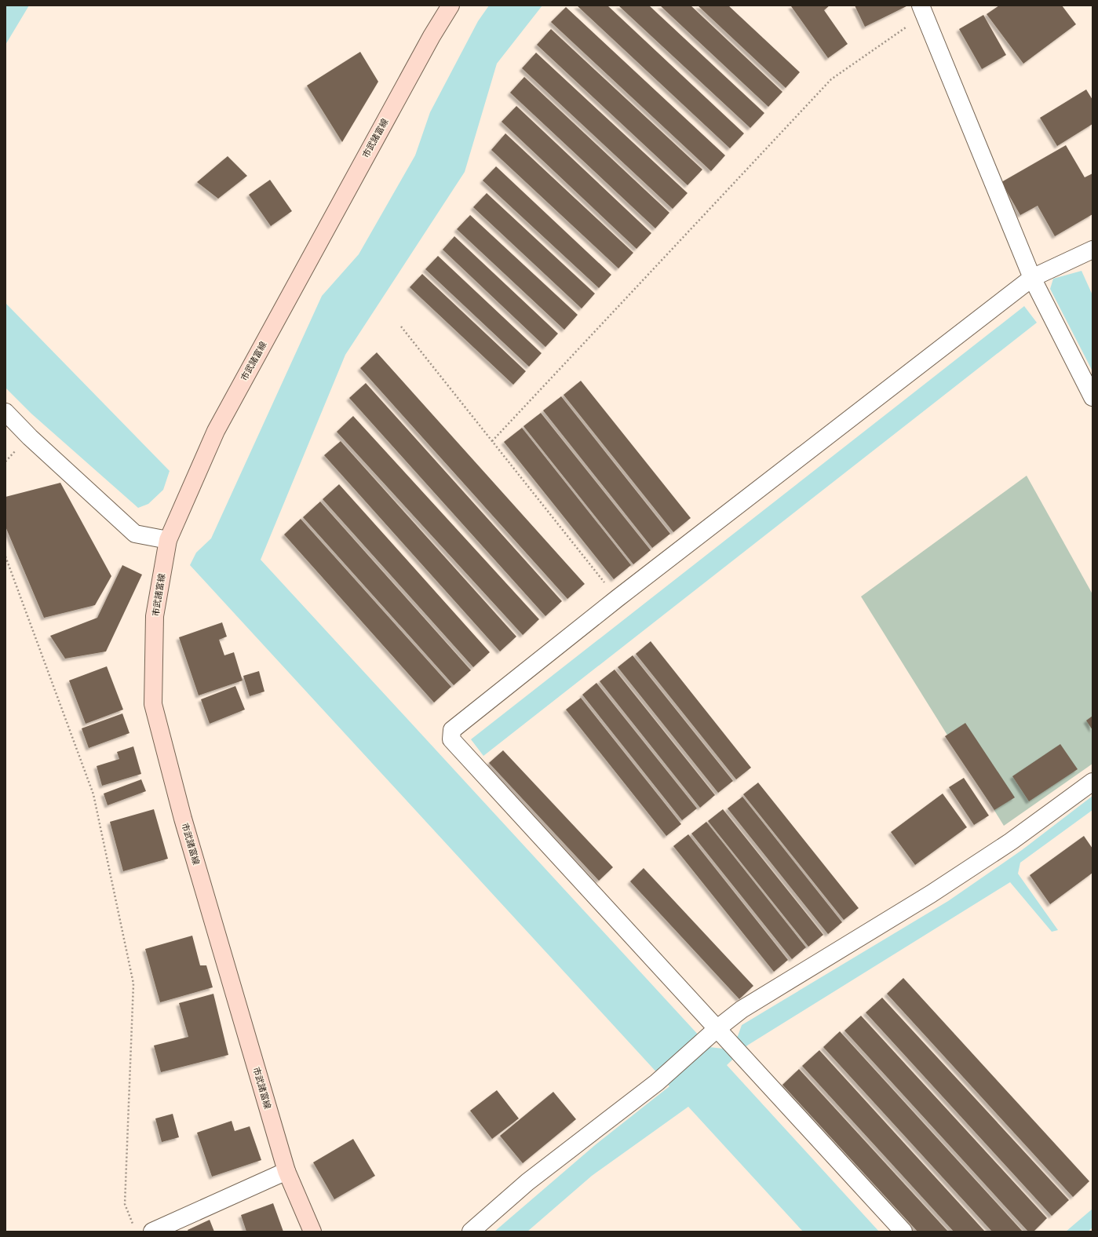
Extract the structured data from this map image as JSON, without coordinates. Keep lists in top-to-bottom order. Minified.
{"streets":{"main road":["市武諸富線"]}}
